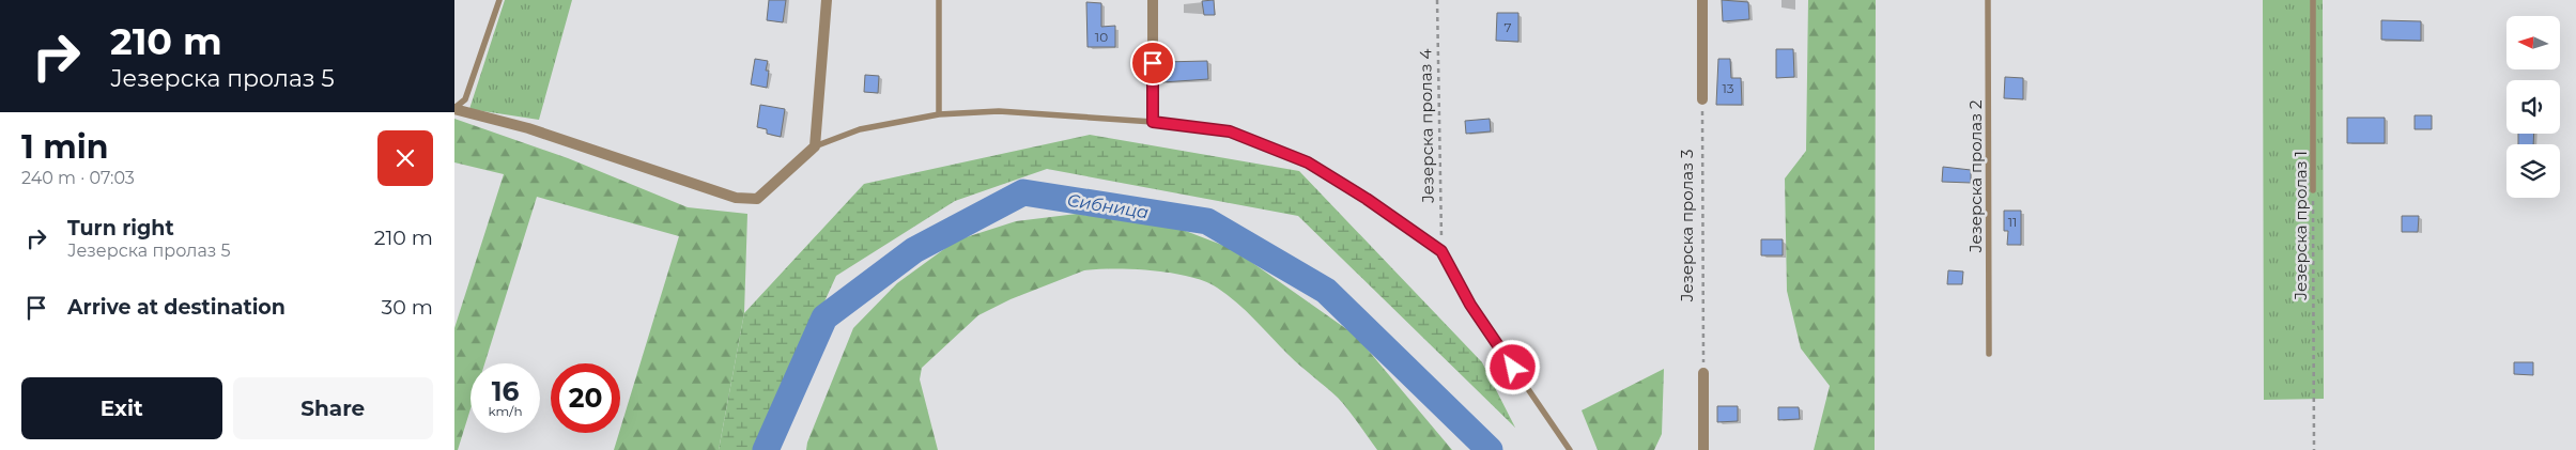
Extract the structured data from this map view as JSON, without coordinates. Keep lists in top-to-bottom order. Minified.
{"streets":{"lane":["Језерска пролаз 2","Језерска пролаз 1"],"path":["Језерска пролаз 4","Језерска пролаз 3"]},"water":["Сибница"],"house_numbers":["7","10","13","11"],"north":"left","page":{"turn":["210 m","Језерска пролаз 5"],"heading":["1 min","240 m · 07:03"],"list":[{"name":"Turn right","note":"Језерска пролаз 5","value":"210 m"},{"name":"Arrive at destination","value":"30 m"}],"speed":"16 km/h","limit":"20","buttons":["Exit","Share"]}}
